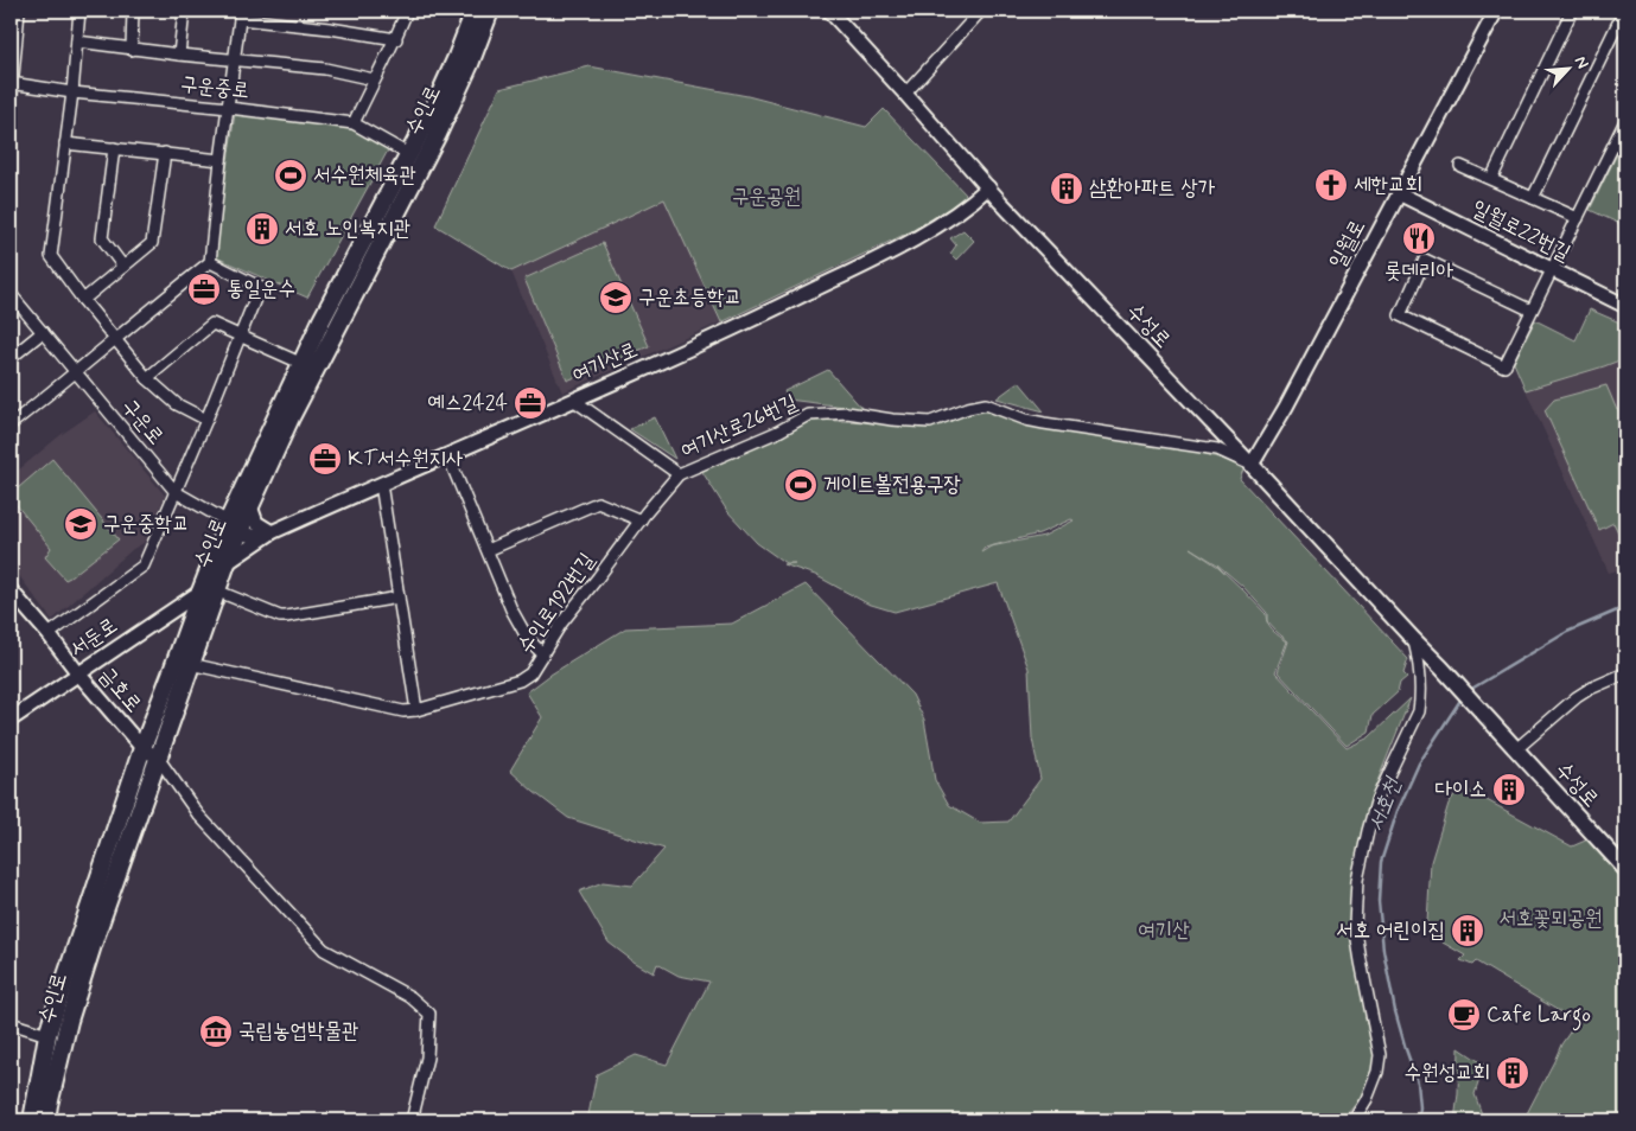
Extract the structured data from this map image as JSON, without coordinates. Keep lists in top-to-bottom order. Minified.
{"streets":{"main road":["수인로","수성로"],"street":["구운중로","일월로22번길","일월로","여기산로","구운로","여기산로26번길","수인로192번길","서둔로","금호로"]},"crossings":[["구운중로","수인로"],["수인로","여기산로"],["수인로","구운로"],["수인로","수인로192번길"],["수인로","서둔로"],["수인로","금호로"],["일월로22번길","일월로"],["일월로","수성로"],["일월로","여기산로26번길"],["수성로","여기산로"],["수성로","여기산로26번길"],["여기산로","구운로"],["여기산로","여기산로26번길"],["여기산로26번길","수인로192번길"],["서둔로","금호로"]],"water":["서호천"],"parks":["구운공원","서호꽃뫼공원","여기산"],"places":{"sports":["서수원체육관","게이트볼전용구장"],"church":["세한교회"],"building":["삼환아파트 상가","서호 노인복지관","다이소","서호 어린이집","수원성교회"],"restaurant":["롯데리아"],"office":["통일운수","예스2424","KT서수원지사"],"school or university":["구운초등학교","구운중학교"],"cafe":["Cafe Largo"],"museum":["국립농업박물관"]},"north":"top right"}
